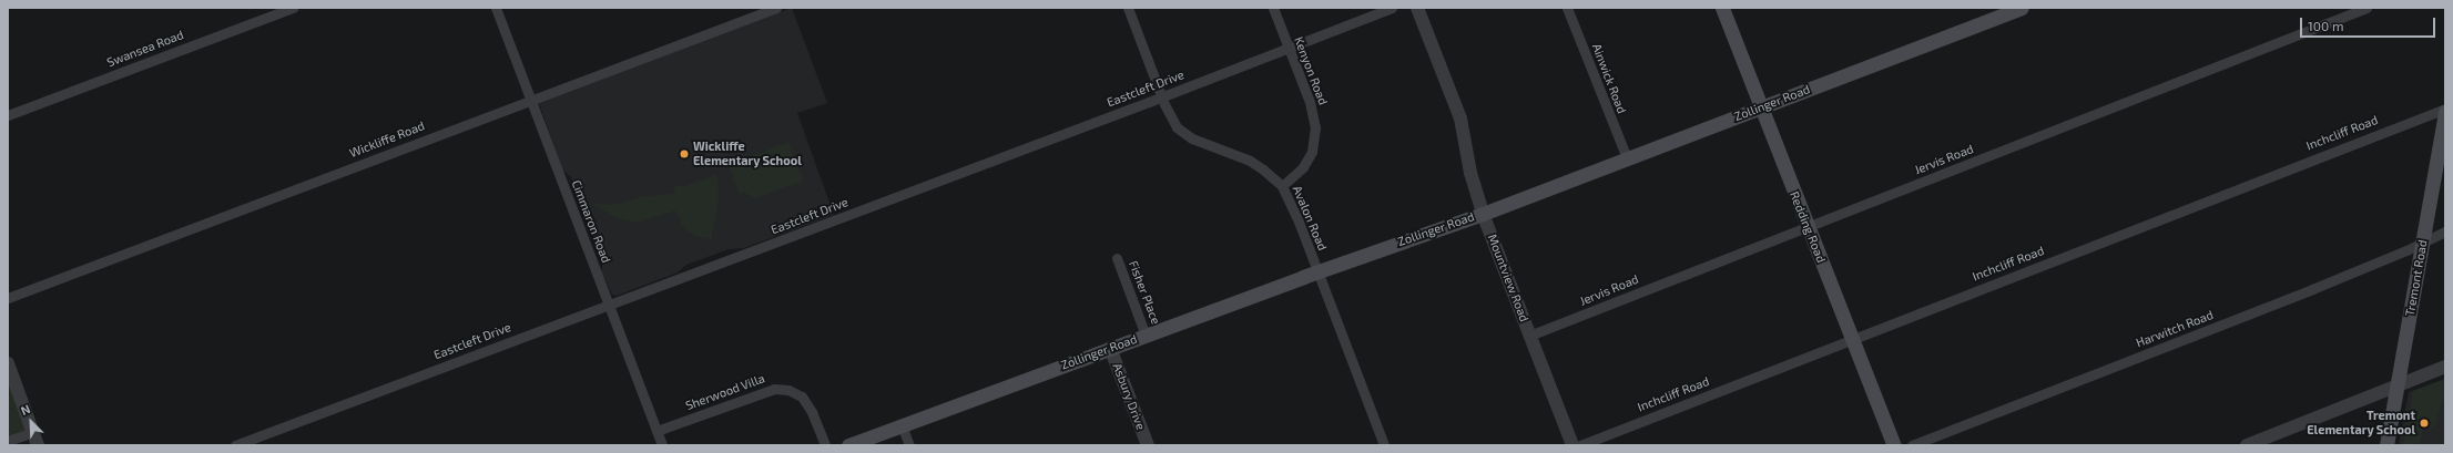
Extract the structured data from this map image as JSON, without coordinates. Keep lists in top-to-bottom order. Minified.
{"streets":{"main road":["Zollinger Road","Redding Road","Tremont Road"],"street":["Swansea Road","Kenyon Road","Ainwick Road","Eastcleft Drive","Inchcliff Road","Wickliffe Road","Jervis Road","Avalon Road","Cimmaron Road","Mountview Road","Fisher Place","Harwitch Road","Sherwood Villa","Asbury Drive"]},"crossings":[["Kenyon Road","Eastcleft Drive"],["Kenyon Road","Avalon Road"],["Ainwick Road","Zollinger Road"],["Eastcleft Drive","Avalon Road"],["Eastcleft Drive","Cimmaron Road"],["Zollinger Road","Avalon Road"],["Zollinger Road","Redding Road"],["Zollinger Road","Mountview Road"],["Zollinger Road","Fisher Place"],["Zollinger Road","Asbury Drive"],["Inchcliff Road","Redding Road"],["Wickliffe Road","Cimmaron Road"],["Jervis Road","Redding Road"],["Jervis Road","Mountview Road"],["Cimmaron Road","Sherwood Villa"],["Tremont Road","Harwitch Road"]],"places":["Wickliffe Elementary School","Tremont Elementary School"],"scale_bar":"100 m","north":"top left"}
